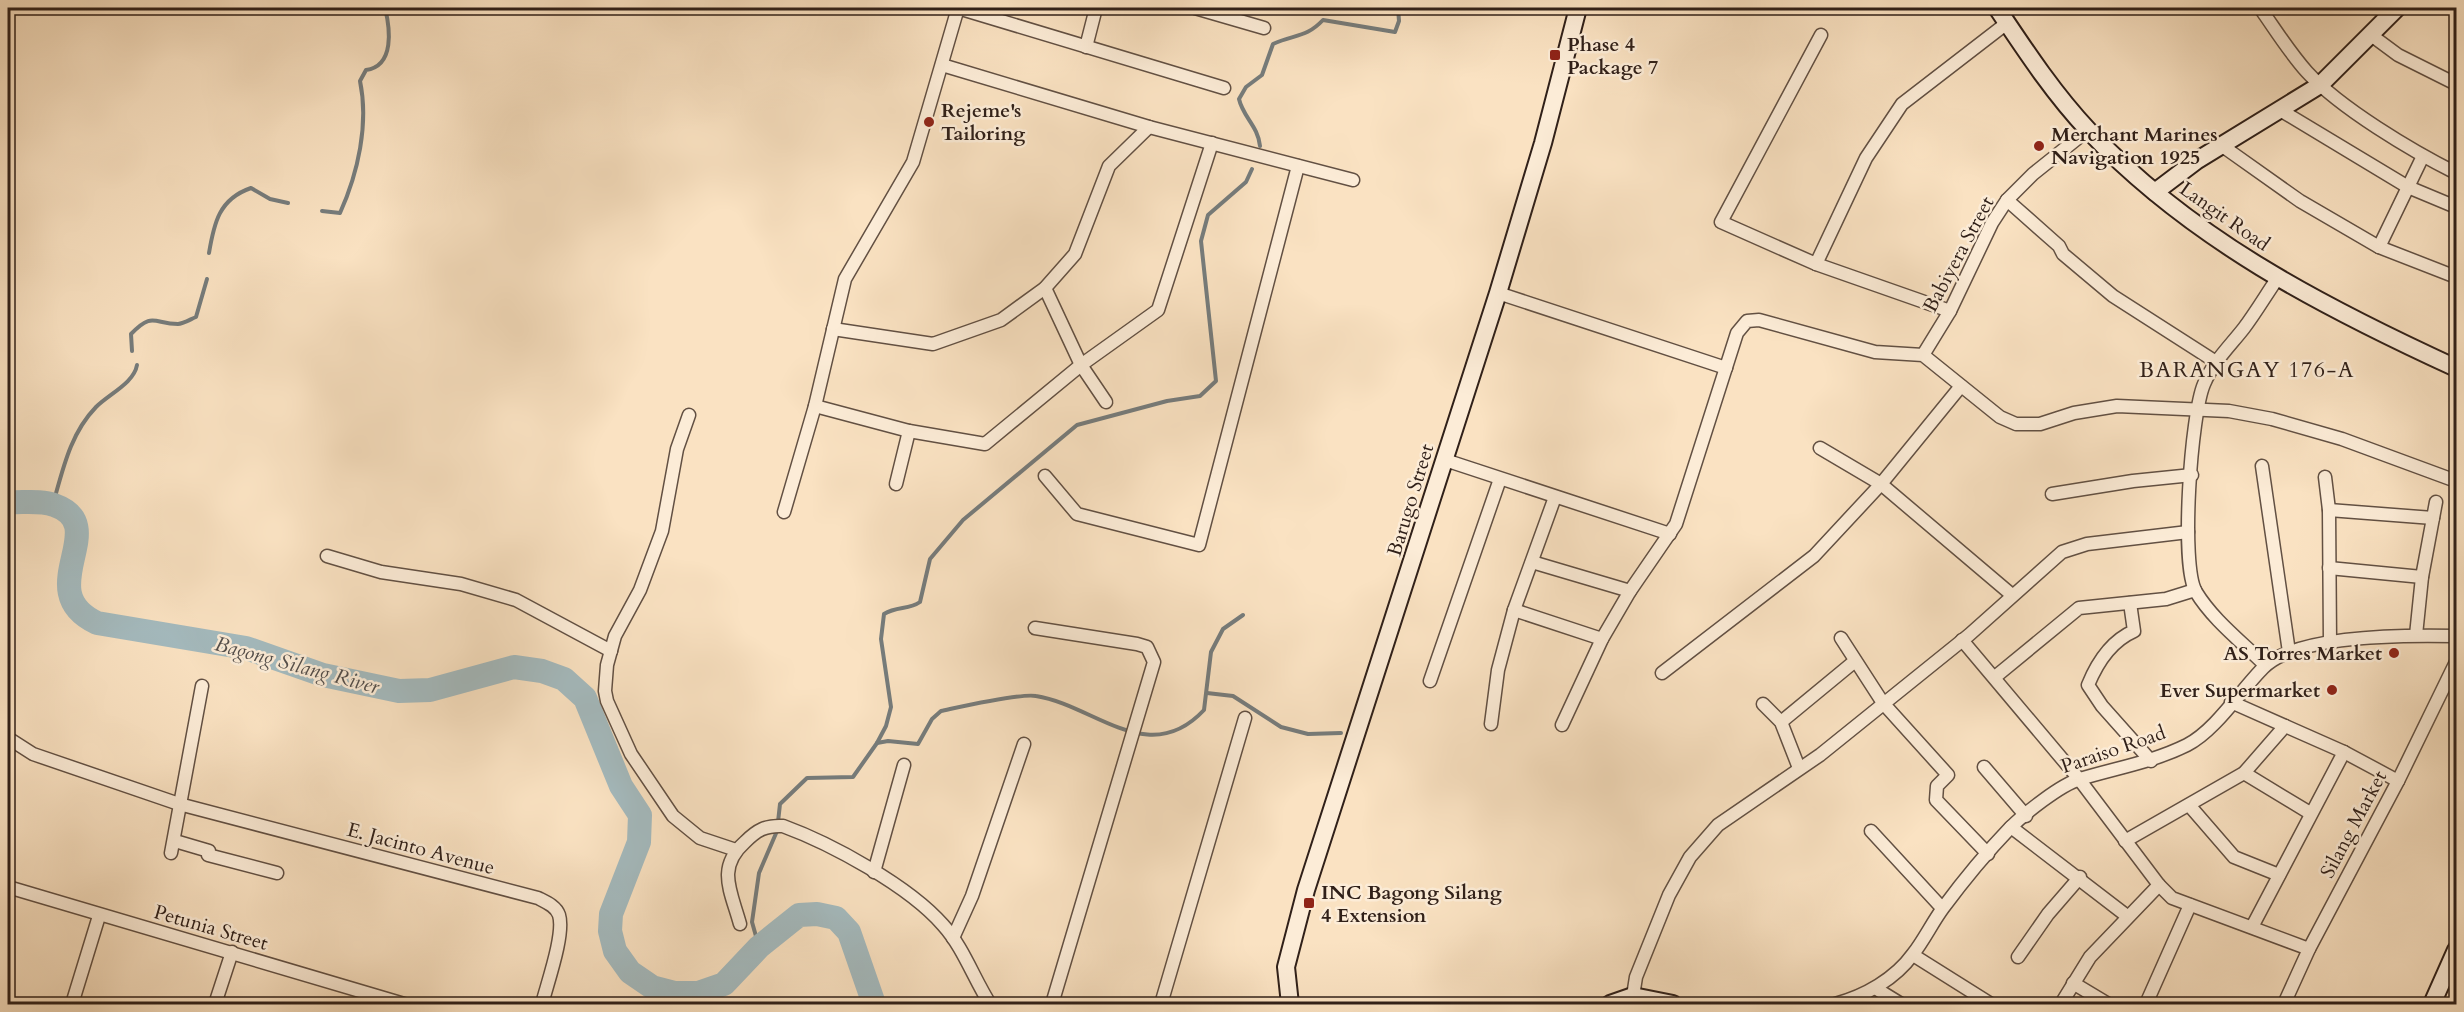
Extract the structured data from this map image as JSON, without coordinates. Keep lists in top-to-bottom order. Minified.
{"streets":{"main road":["Langit Road","Barugo Street"],"street":["Babiyera Street","Paraiso Road","Silang Market","E. Jacinto Avenue","Petunia Street"]},"crossings":[["Langit Road","Babiyera Street"]],"districts":["BARANGAY 176-A"],"water":["Bagong Silang River"],"places":{"transit":["Phase 4 Package 7","INC Bagong Silang 4 Extension"],"other":["Rejeme's Tailoring","Merchant Marines Navigation 1925","AS Torres Market","Ever Supermarket"]}}
